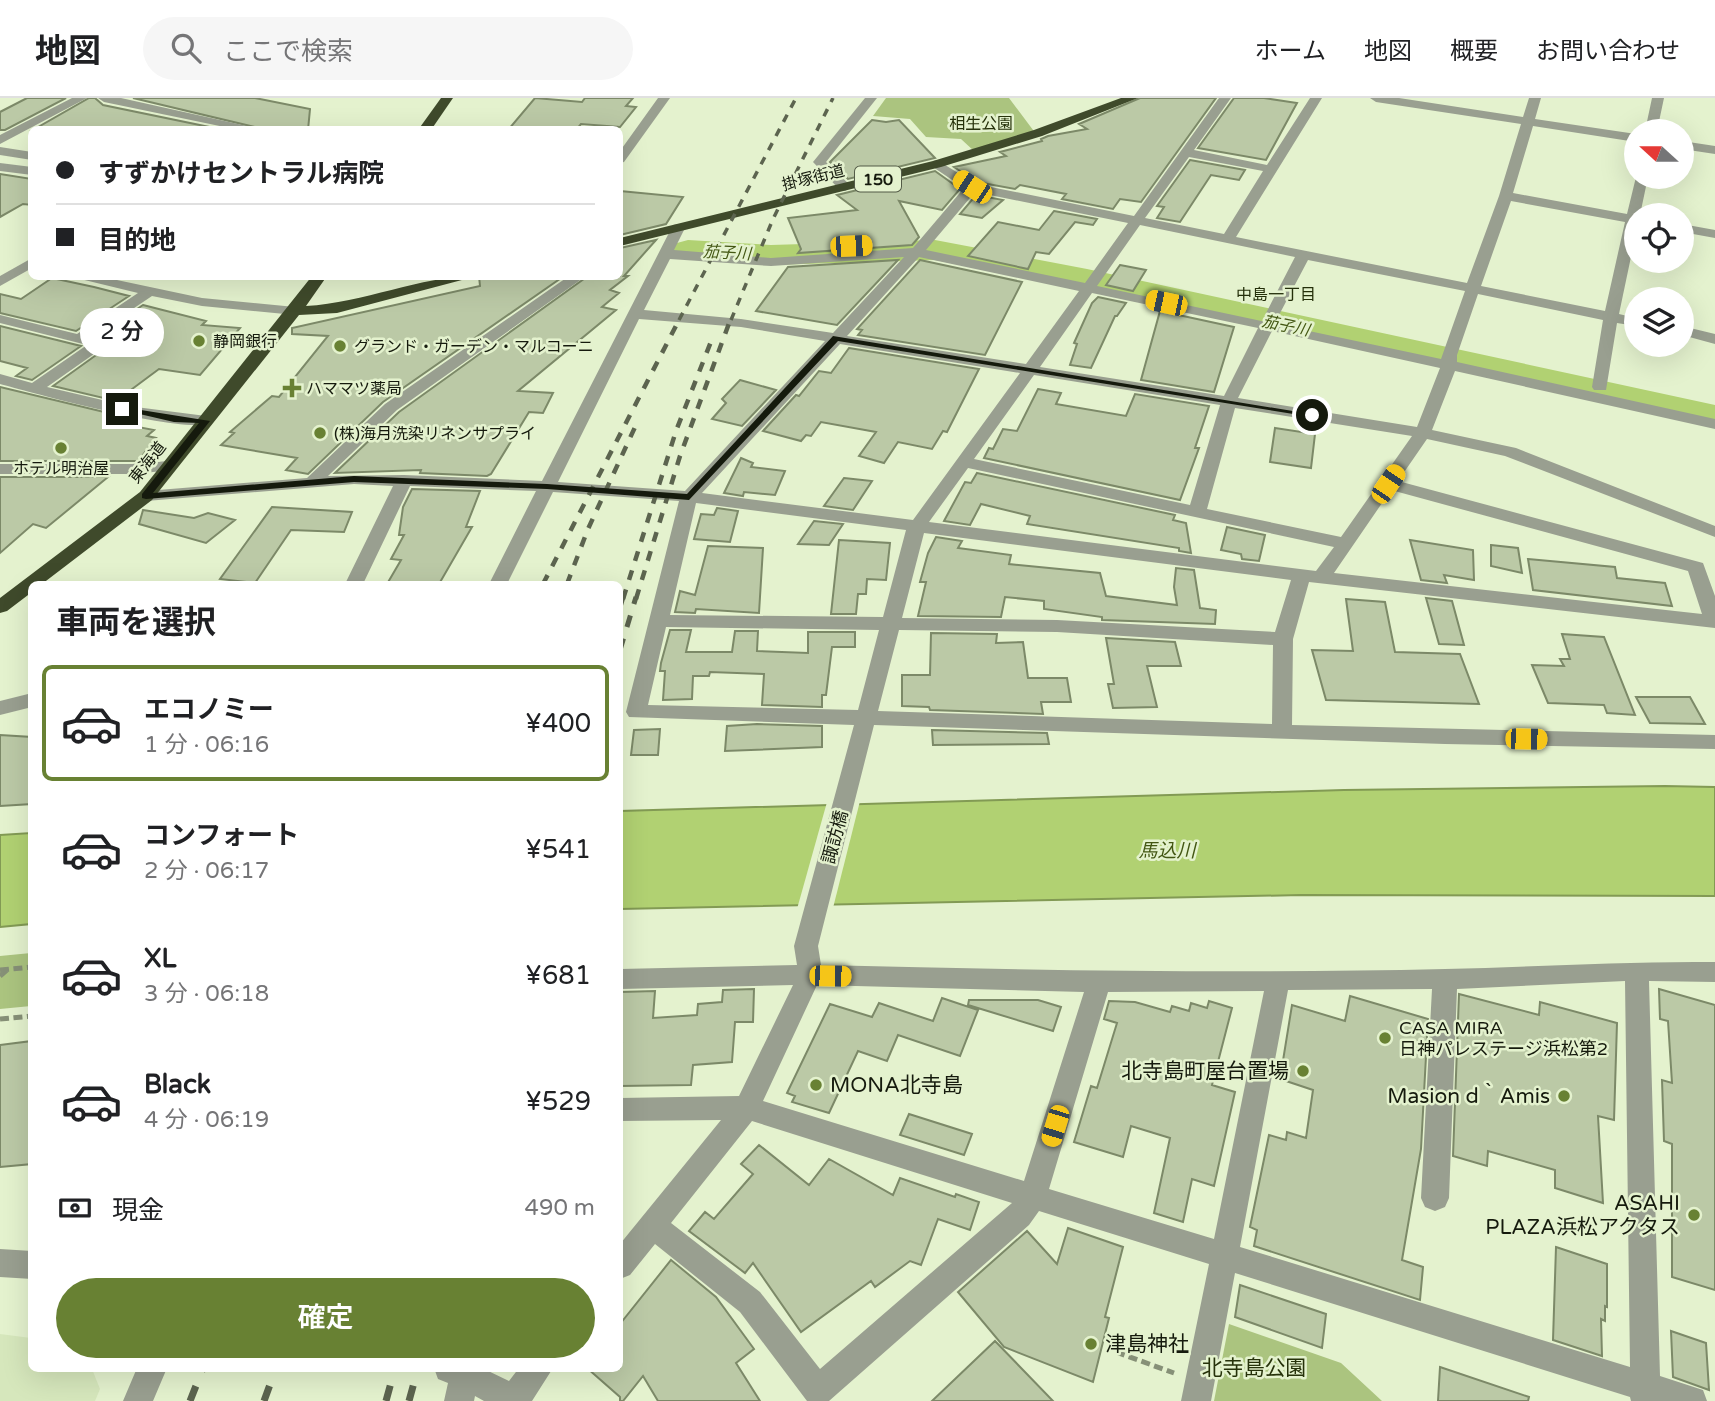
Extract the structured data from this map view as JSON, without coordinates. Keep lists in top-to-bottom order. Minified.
{"streets":{"highway":["掛塚街道","150","東海道"],"street":["諏訪橋"]},"districts":["中島一丁目"],"water":["茄子川","馬込川"],"parks":["相生公園","北寺島公園"],"places":{"other":["静岡銀行","グランド・ガーデン・マルコーニ","(株)海月洗染リネンサプライ","ホテル明治屋","CASA MIRA 日神パレステージ浜松第2","北寺島町屋台置場","MONA北寺島","Masion d｀Amis","ASAHI PLAZA浜松アクタス","津島神社"],"health":["ハママツ薬局"]},"north":"left","page":{"header":"地図","search":"ここで検索","nav":["ホーム","地図","概要","お問い合わせ"],"banner":["すずかけセントラル病院","目的地"],"bubble":"2 分","heading":"車両を選択","list":[{"name":"エコノミー","note":"1 分 · 06:16","value":"¥400"},{"name":"コンフォート","note":"2 分 · 06:17","value":"¥541"},{"name":"XL","note":"3 分 · 06:18","value":"¥681"},{"name":"Black","note":"4 分 · 06:19","value":"¥529"}],"pay":["現金","490 m"],"buttons":"確定"}}
